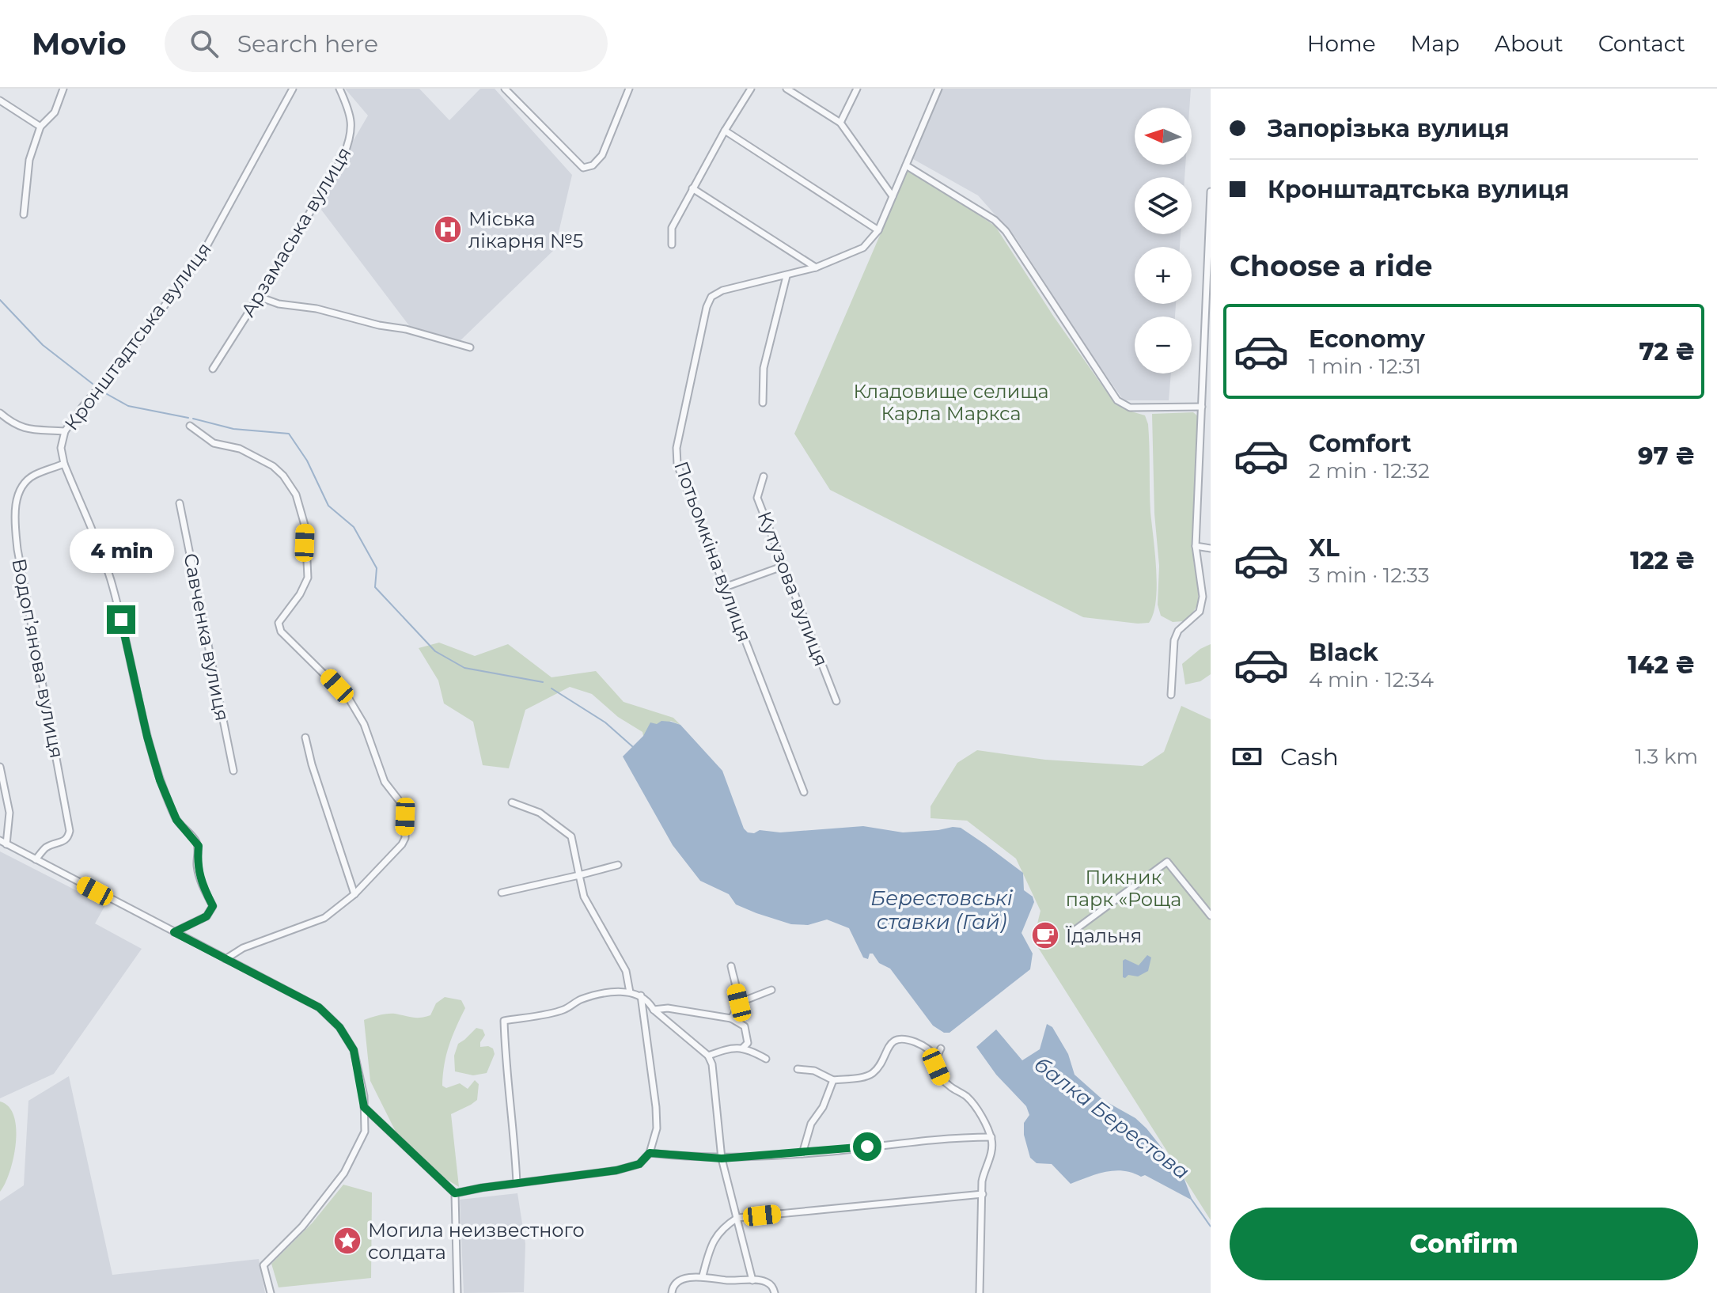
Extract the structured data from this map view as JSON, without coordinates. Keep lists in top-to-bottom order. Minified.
{"streets":{"street":["Арзамаська вулиця","Кронштадтська вулиця","Потьомкіна вулиця","Кутузова вулиця","Савченка вулиця","Водоп’янова вулиця"]},"crossings":[["Кронштадтська вулиця","Водоп’янова вулиця"]],"water":["Берестовські ставки (Гай)","балка Берестова"],"parks":["Кладовище селища Карла Маркса","Пикник парк «Роща"],"places":{"hospital":["Міська лікарня №5"],"cafe":["Їдальня"],"place":["Могила неизвестного солдата"]},"north":"left","page":{"header":"Movio","search":"Search here","nav":["Home","Map","About","Contact"],"banner":["Запорізька вулиця","Кронштадтська вулиця"],"map_buttons":["+","−"],"heading":"Choose a ride","list":[{"name":"Economy","note":"1 min · 12:31","value":"72 ₴"},{"name":"Comfort","note":"2 min · 12:32","value":"97 ₴"},{"name":"XL","note":"3 min · 12:33","value":"122 ₴"},{"name":"Black","note":"4 min · 12:34","value":"142 ₴"}],"bubble":"4 min","pay":["Cash","1.3 km"],"buttons":"Confirm"}}
